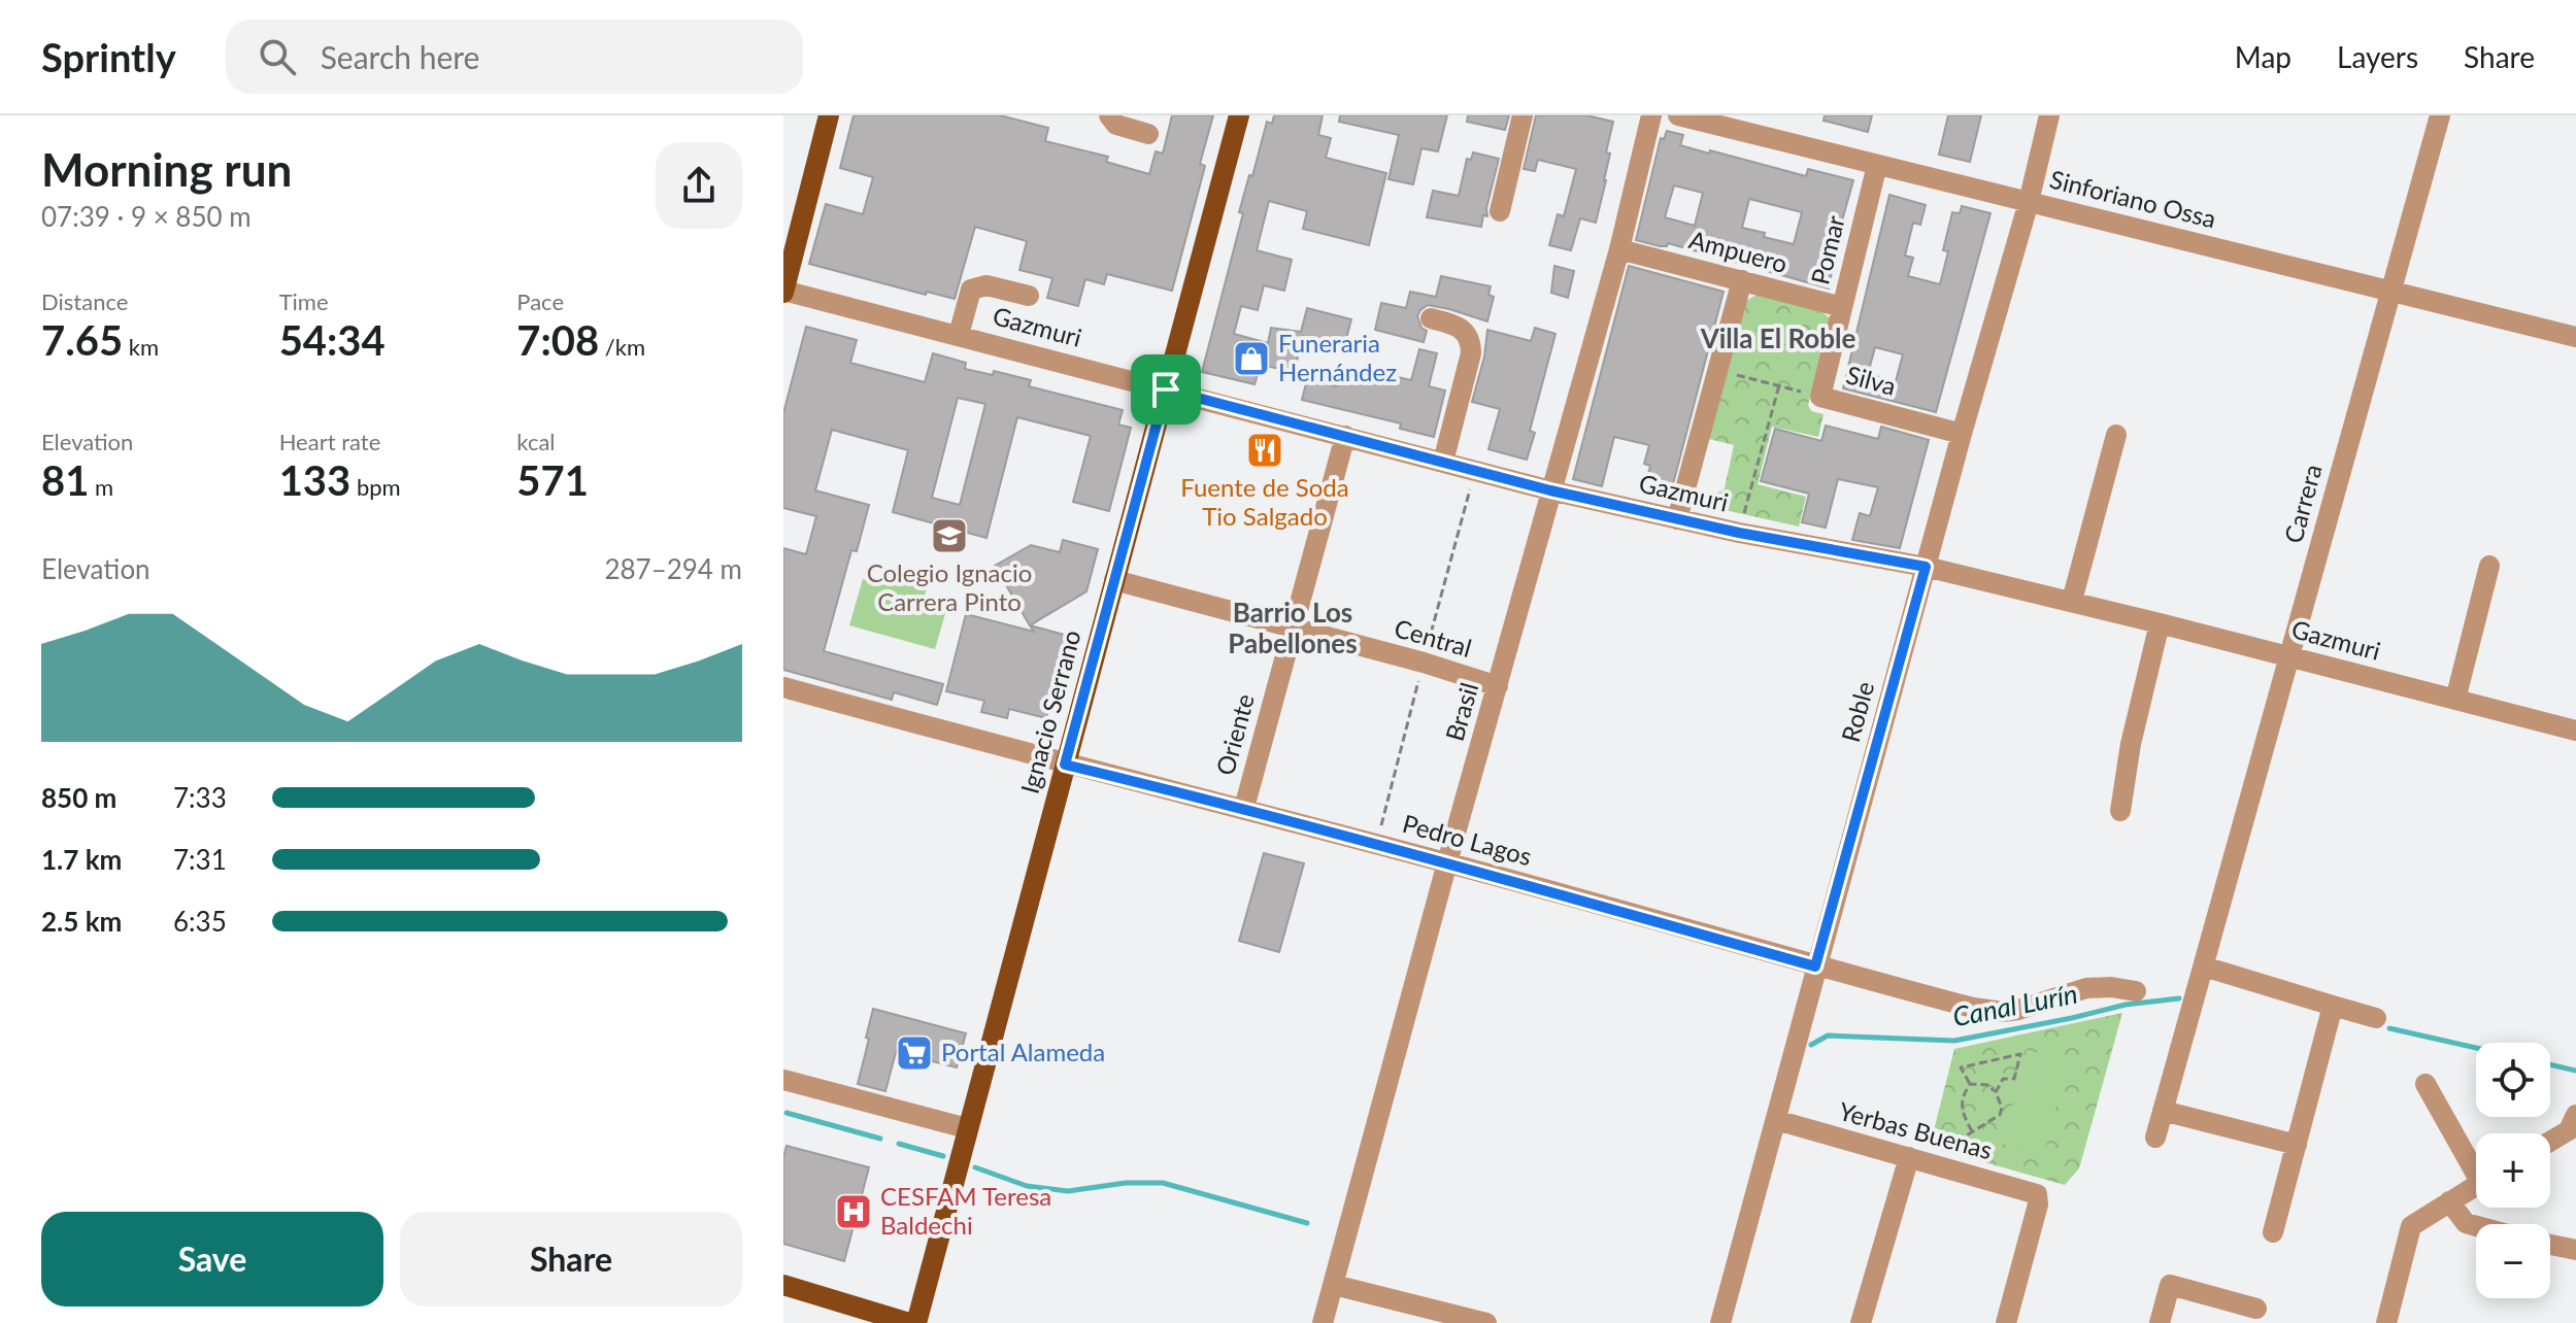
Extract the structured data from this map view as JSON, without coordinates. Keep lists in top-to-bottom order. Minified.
{"streets":{"main road":["Ignacio Serrano"],"street":["Sinforiano Ossa","Pomar","Ampuero","Gazmuri","Silva","Carrera","Central","Brasil","Roble","Oriente","Pedro Lagos","Yerbas Buenas"]},"crossings":[["Sinforiano Ossa","Pomar"],["Sinforiano Ossa","Carrera"],["Sinforiano Ossa","Roble"],["Pomar","Ampuero"],["Pomar","Silva"],["Ampuero","Brasil"],["Gazmuri","Carrera"],["Gazmuri","Ignacio Serrano"],["Gazmuri","Brasil"],["Gazmuri","Roble"],["Gazmuri","Oriente"],["Silva","Roble"],["Central","Ignacio Serrano"],["Central","Brasil"],["Central","Oriente"],["Ignacio Serrano","Pedro Lagos"],["Brasil","Pedro Lagos"],["Roble","Pedro Lagos"],["Roble","Yerbas Buenas"],["Oriente","Pedro Lagos"]],"districts":["Villa El Roble","Barrio Los Pabellones"],"water":["Canal Lurín"],"places":{"shop":["Funeraria Hernández"],"restaurant":["Fuente de Soda Tio Salgado"],"school or university":["Colegio Ignacio Carrera Pinto"],"supermarket":["Portal Alameda"],"hospital":["CESFAM Teresa Baldechi"]},"page":{"header":"Sprintly","search":"Search here","nav":["Map","Layers","Share"],"heading":["Morning run","07:39 · 9 × 850 m"],"stats":[["Distance","7.65 km"],["Time","54:34"],["Pace","7:08 /km"],["Elevation","81 m"],["Heart rate","133 bpm"],["kcal","571"]],"chart":["Elevation","287–294 m"],"list":[{"name":"850 m","note":"7:33"},{"name":"1.7 km","note":"7:31"},{"name":"2.5 km","note":"6:35"}],"map_buttons":["+","−"],"buttons":["Save","Share"]}}
